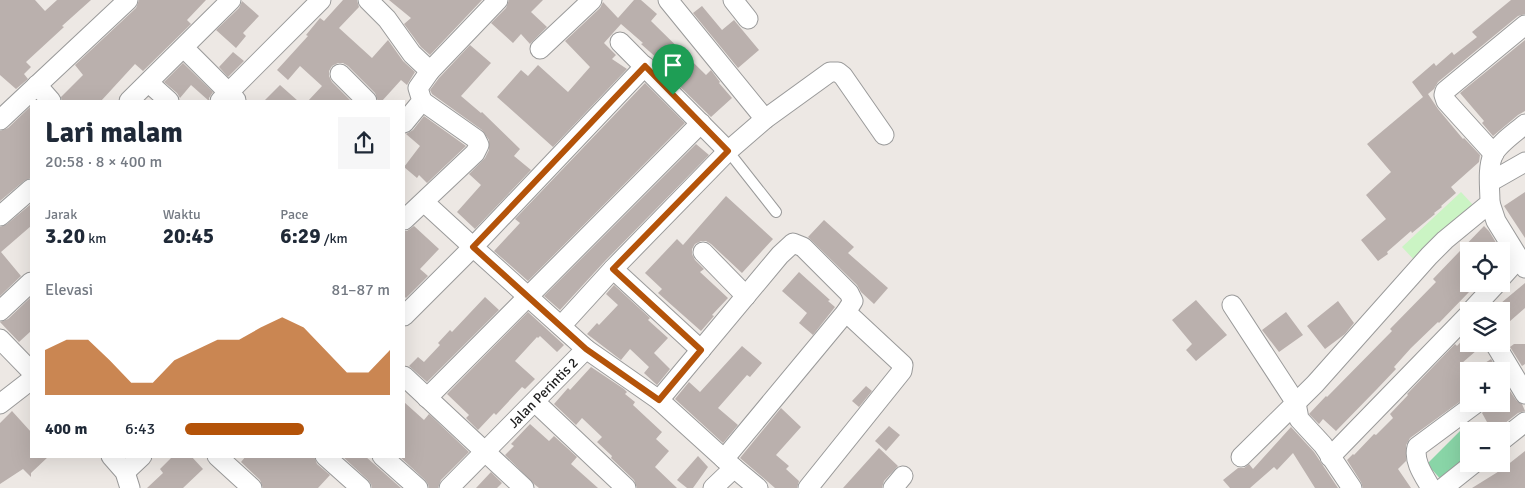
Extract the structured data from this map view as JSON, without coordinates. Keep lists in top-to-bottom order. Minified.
{"streets":{"street":["Jalan Perintis 2"]},"page":{"heading":["Lari malam","20:58 · 8 × 400 m"],"stats":[["Jarak","3.20 km"],["Waktu","20:45"],["Pace","6:29 /km"]],"map_buttons":["+","−"],"chart":["Elevasi","81–87 m"],"list":[{"name":"400 m","note":"6:43"}]}}
